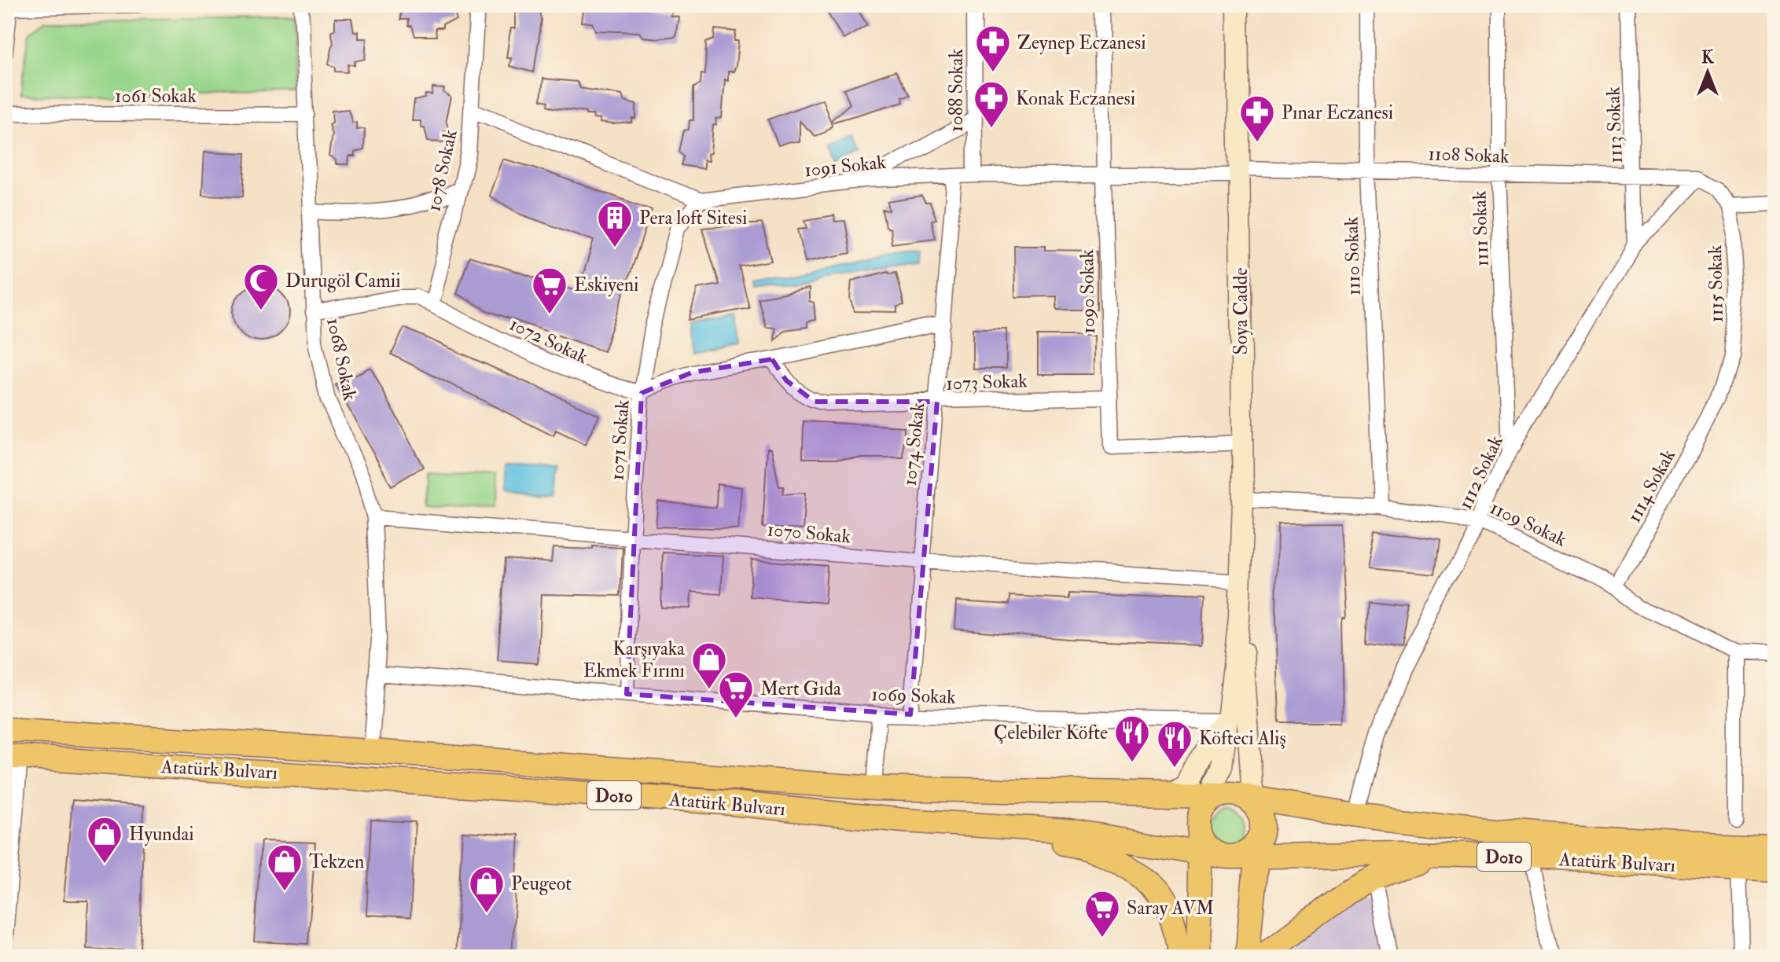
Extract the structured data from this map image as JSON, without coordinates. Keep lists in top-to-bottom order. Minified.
{"streets":{"highway":["Atatürk Bulvarı","D010"],"main road":["Soya Cadde"],"street":["1088 Sokak","1061 Sokak","1113 Sokak","1108 Sokak","1091 Sokak","1078 Sokak","1111 Sokak","1110 Sokak","1115 Sokak","1090 Sokak","1072 Sokak","1068 Sokak","1073 Sokak","1071 Sokak","1074 Sokak","1112 Sokak","1114 Sokak","1109 Sokak","1070 Sokak","1069 Sokak"]},"crossings":[["1088 Sokak","1091 Sokak"],["1061 Sokak","1068 Sokak"],["1113 Sokak","1108 Sokak"],["1113 Sokak","1112 Sokak"],["1108 Sokak","1091 Sokak"],["1108 Sokak","1111 Sokak"],["1108 Sokak","1110 Sokak"],["1108 Sokak","1115 Sokak"],["1108 Sokak","Soya Cadde"],["1108 Sokak","1112 Sokak"],["1091 Sokak","1078 Sokak"],["1091 Sokak","1090 Sokak"],["1091 Sokak","Soya Cadde"],["1091 Sokak","1071 Sokak"],["1091 Sokak","1074 Sokak"],["1078 Sokak","1072 Sokak"],["1111 Sokak","1112 Sokak"],["1110 Sokak","1109 Sokak"],["1115 Sokak","1112 Sokak"],["1115 Sokak","1114 Sokak"],["1090 Sokak","Soya Cadde"],["1090 Sokak","1073 Sokak"],["Soya Cadde","1109 Sokak"],["Soya Cadde","1070 Sokak"],["Soya Cadde","1069 Sokak"],["Soya Cadde","Atatürk Bulvarı"],["1072 Sokak","1068 Sokak"],["1072 Sokak","1071 Sokak"],["1068 Sokak","1070 Sokak"],["1068 Sokak","1069 Sokak"],["1068 Sokak","Atatürk Bulvarı"],["1073 Sokak","1074 Sokak"],["1071 Sokak","1070 Sokak"],["1071 Sokak","1069 Sokak"],["1074 Sokak","1070 Sokak"],["1074 Sokak","1069 Sokak"],["1112 Sokak","1109 Sokak"],["1112 Sokak","Atatürk Bulvarı"],["1114 Sokak","1109 Sokak"]],"places":{"pharmacy":["Zeynep Eczanesi","Konak Eczanesi","Pınar Eczanesi"],"building":["Pera loft Sitesi"],"mosque":["Durugöl Camii"],"supermarket":["Eskiyeni","Mert Gıda","Saray AVM"],"shop":["Karşıyaka Ekmek Fırını","Hyundai","Tekzen","Peugeot"],"restaurant":["Çelebiler Köfte","Köfteci Aliş"]},"north":"top"}
